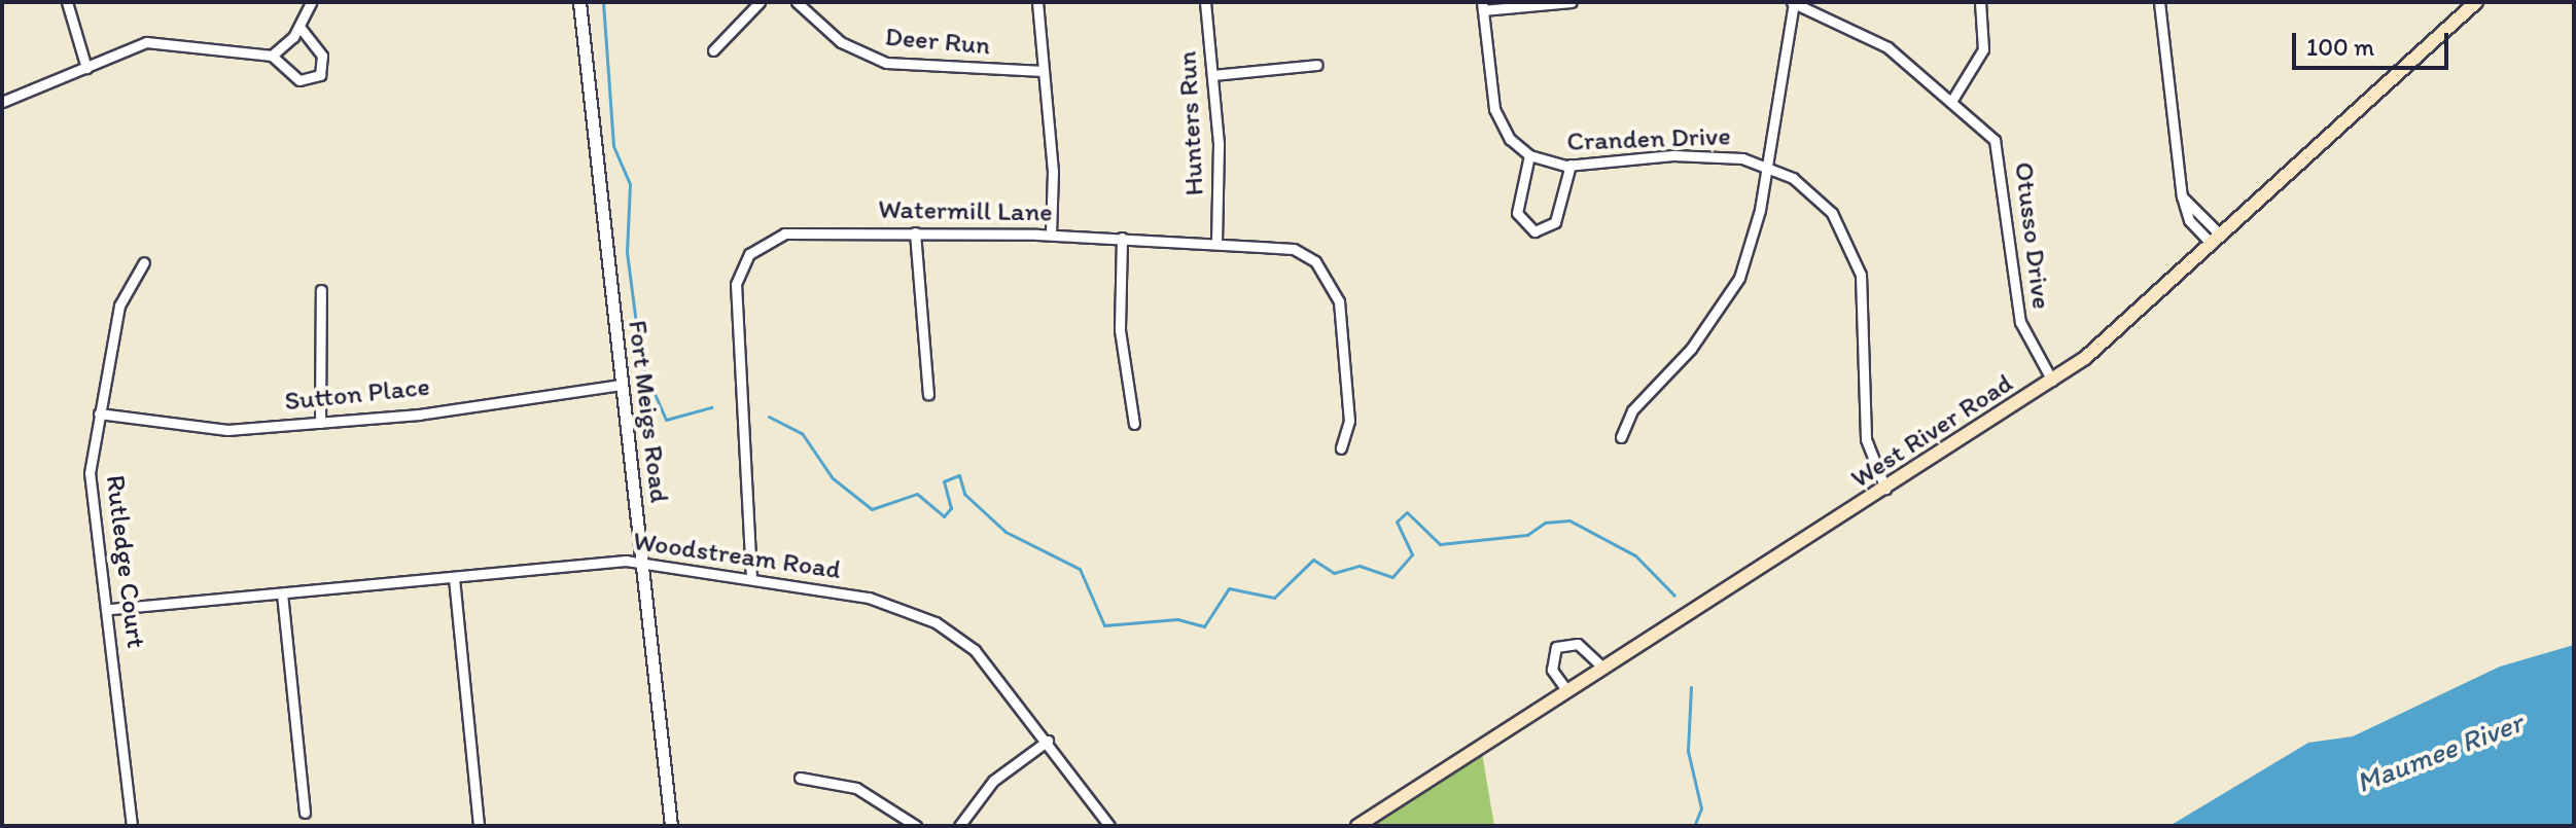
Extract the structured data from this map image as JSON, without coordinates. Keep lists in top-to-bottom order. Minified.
{"streets":{"main road":["West River Road"],"street":["Deer Run","Hunters Run","Cranden Drive","Watermill Lane","Otusso Drive","Sutton Place","Fort Meigs Road","Woodstream Road","Rutledge Court"]},"crossings":[["Hunters Run","Watermill Lane"],["Cranden Drive","West River Road"],["Watermill Lane","Woodstream Road"],["Otusso Drive","West River Road"],["Sutton Place","Fort Meigs Road"],["Sutton Place","Rutledge Court"],["Fort Meigs Road","Woodstream Road"],["Woodstream Road","Rutledge Court"]],"water":["Maumee River"],"scale_bar":"100 m"}
